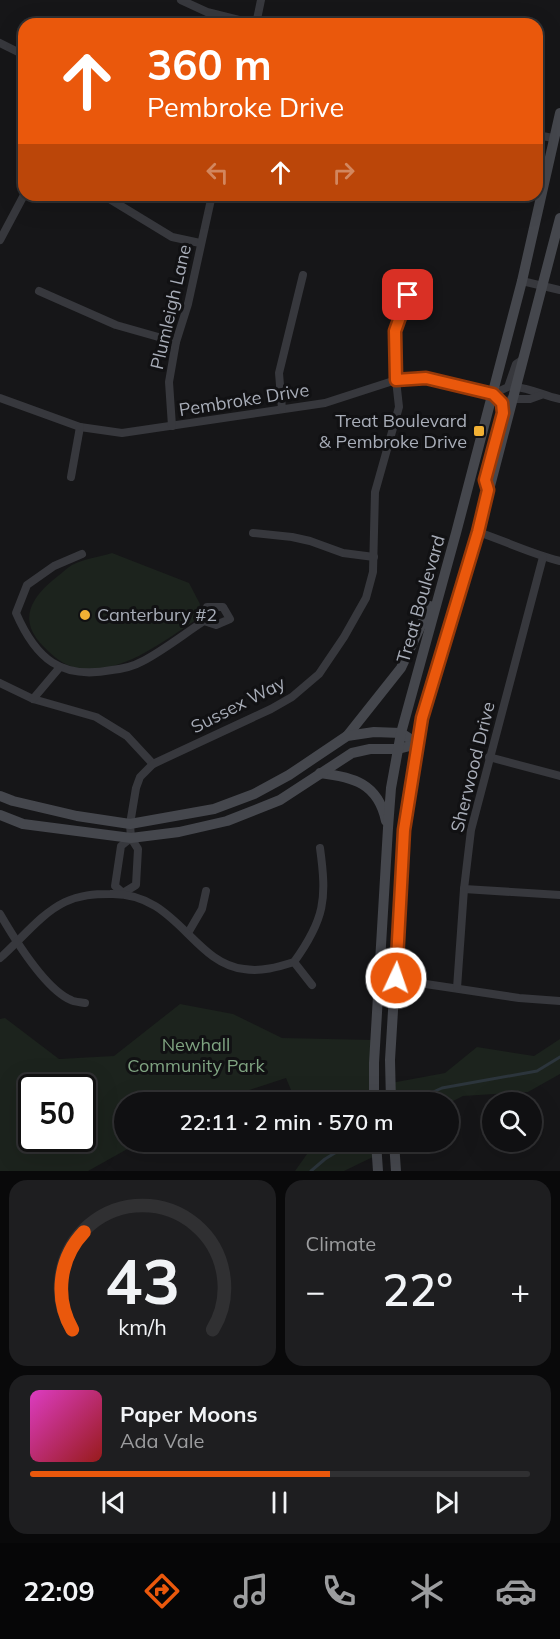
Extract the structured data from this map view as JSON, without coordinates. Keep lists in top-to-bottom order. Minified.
{"streets":{"main road":["Treat Boulevard"],"street":["Plumleigh Lane","Pembroke Drive","Sussex Way","Sherwood Drive"]},"crossings":[["Plumleigh Lane","Pembroke Drive"],["Pembroke Drive","Treat Boulevard"],["Pembroke Drive","Sussex Way"]],"parks":["Newhall Community Park"],"places":{"transit":["Treat Boulevard & Pembroke Drive"],"other":["Canterbury #2"]},"page":{"turn":["360 m","Pembroke Drive"],"limit":"50","trip":"22:11 · 2 min · 570 m","tile":"Climate","heat":["−","22°","+"],"song":["Paper Moons","Ada Vale"],"tabs":"22:09","gauge":["43","km/h"]}}
